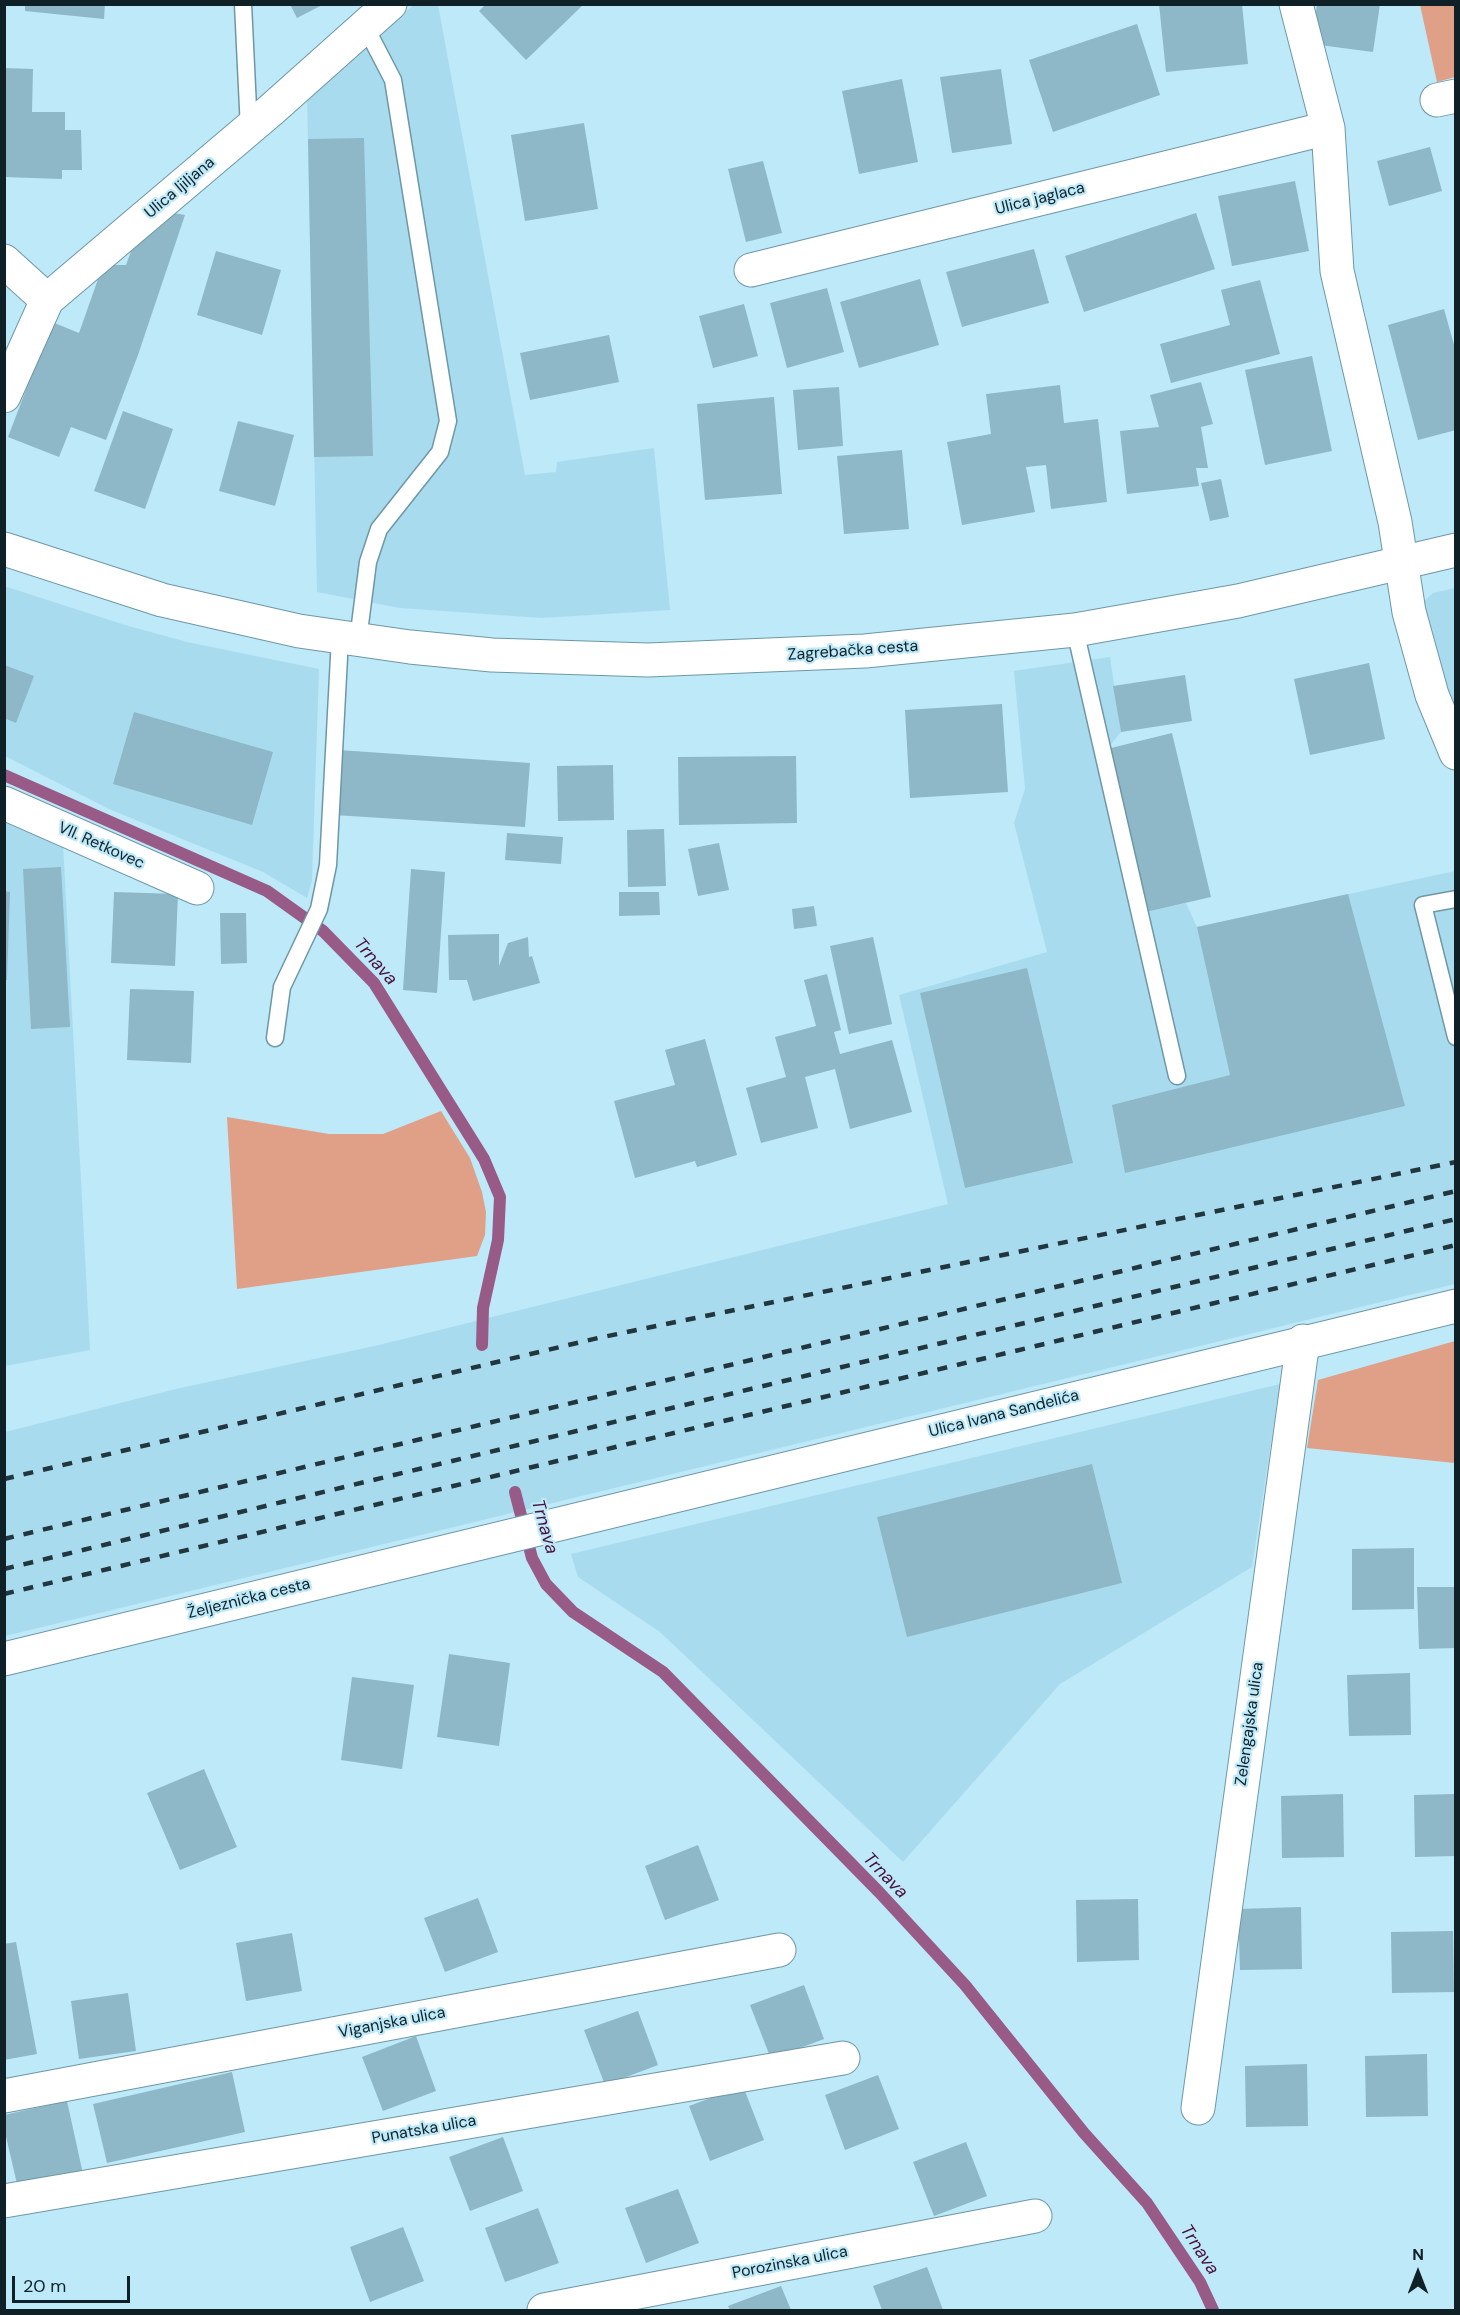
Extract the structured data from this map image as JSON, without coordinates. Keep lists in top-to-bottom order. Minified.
{"streets":{"street":["Ulica ljiljana","Ulica jaglaca","Zagrebačka cesta","VII. Retkovec","Ulica Ivana Sandelića","Željeznička cesta","Zelengajska ulica","Viganjska ulica","Punatska ulica","Porozinska ulica"]},"crossings":[["Ulica Ivana Sandelića","Željeznička cesta"],["Ulica Ivana Sandelića","Zelengajska ulica"]],"water":["Trnava"],"scale_bar":"20 m","north":"top"}
